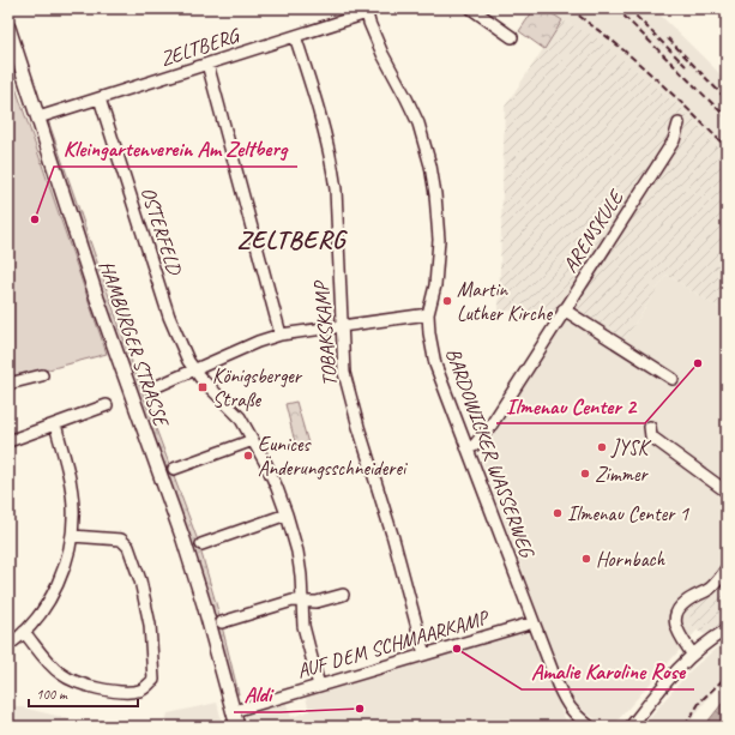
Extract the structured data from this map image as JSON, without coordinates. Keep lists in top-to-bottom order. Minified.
{"streets":{"main road":["HAMBURGER STRASSE"],"street":["ZELTBERG","OSTERFELD","ARENSKULE","TOBAKSKAMP","BARDOWICKER WASSERWEG","AUF DEM SCHMAARKAMP"]},"crossings":[["ZELTBERG","OSTERFELD"],["ZELTBERG","TOBAKSKAMP"],["ZELTBERG","HAMBURGER STRASSE"],["ZELTBERG","BARDOWICKER WASSERWEG"],["ARENSKULE","BARDOWICKER WASSERWEG"],["TOBAKSKAMP","AUF DEM SCHMAARKAMP"],["BARDOWICKER WASSERWEG","AUF DEM SCHMAARKAMP"]],"districts":["ZELTBERG"],"places":{"other":["Kleingartenverein Am Zeltberg","Martin Luther Kirche","Ilmenau Center 2","JYSK","Eunices Änderungsschneiderei","Zimmer","Ilmenau Center 1","Hornbach","Amalie Karoline Rose","Aldi"],"transit":["Königsberger Straße"]},"scale_bar":"100 m"}
